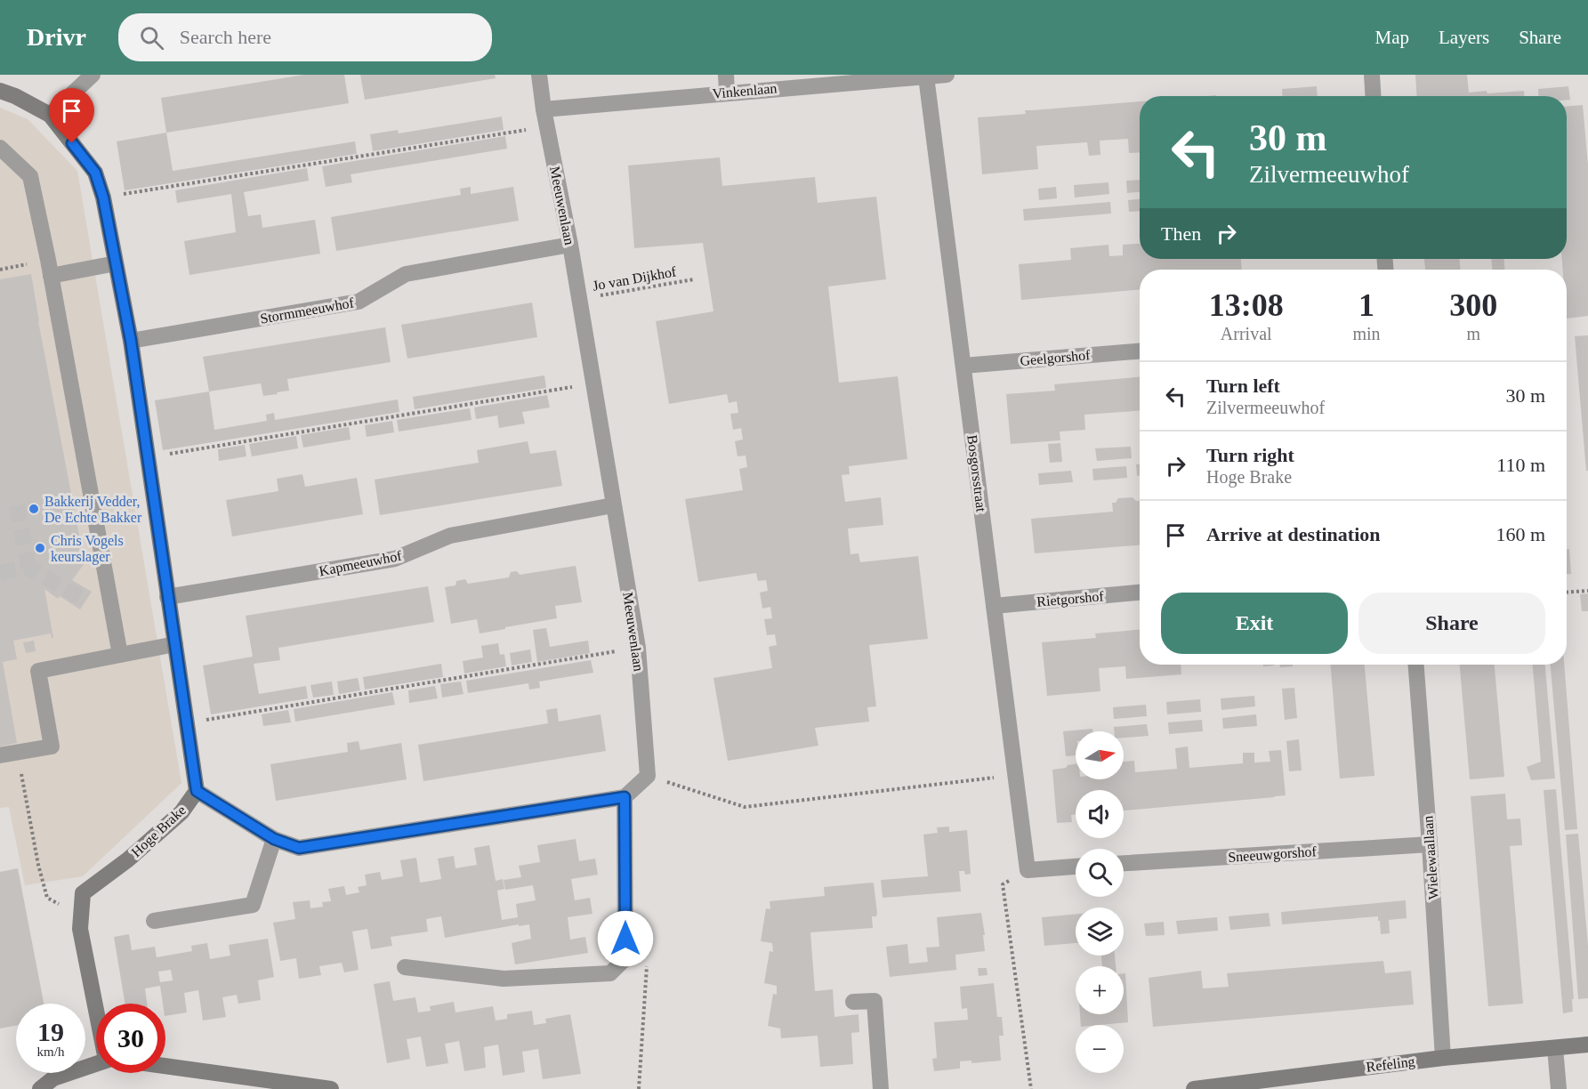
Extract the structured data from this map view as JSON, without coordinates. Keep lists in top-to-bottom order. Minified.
{"streets":{"street":["Vinkenlaan","Meeuwenlaan","Stormmeeuwhof","Geelgorshof","Bosgorsstraat","Kapmeeuwhof","Rietgorshof","Hoge Brake","Sneeuwgorshof","Wielewaallaan","Refeling"],"path":["Jo van Dijkhof"]},"crossings":[["Vinkenlaan","Meeuwenlaan"],["Vinkenlaan","Bosgorsstraat"],["Meeuwenlaan","Jo van Dijkhof"],["Meeuwenlaan","Stormmeeuwhof"],["Meeuwenlaan","Kapmeeuwhof"],["Stormmeeuwhof","Hoge Brake"],["Geelgorshof","Bosgorsstraat"],["Bosgorsstraat","Rietgorshof"],["Kapmeeuwhof","Hoge Brake"],["Sneeuwgorshof","Wielewaallaan"],["Wielewaallaan","Refeling"]],"places":["Bakkerij Vedder, De Echte Bakker","Chris Vogels keurslager"],"north":"right","page":{"header":"Drivr","search":"Search here","nav":["Map","Layers","Share"],"turn":["30 m","Zilvermeeuwhof"],"then":"Then","eta":["13:08","Arrival","1","min","300","m"],"list":[{"name":"Turn left","note":"Zilvermeeuwhof","value":"30 m"},{"name":"Turn right","note":"Hoge Brake","value":"110 m"},{"name":"Arrive at destination","value":"160 m"}],"buttons":["Exit","Share"],"map_buttons":["+","−"],"speed":"19 km/h","limit":"30"}}
